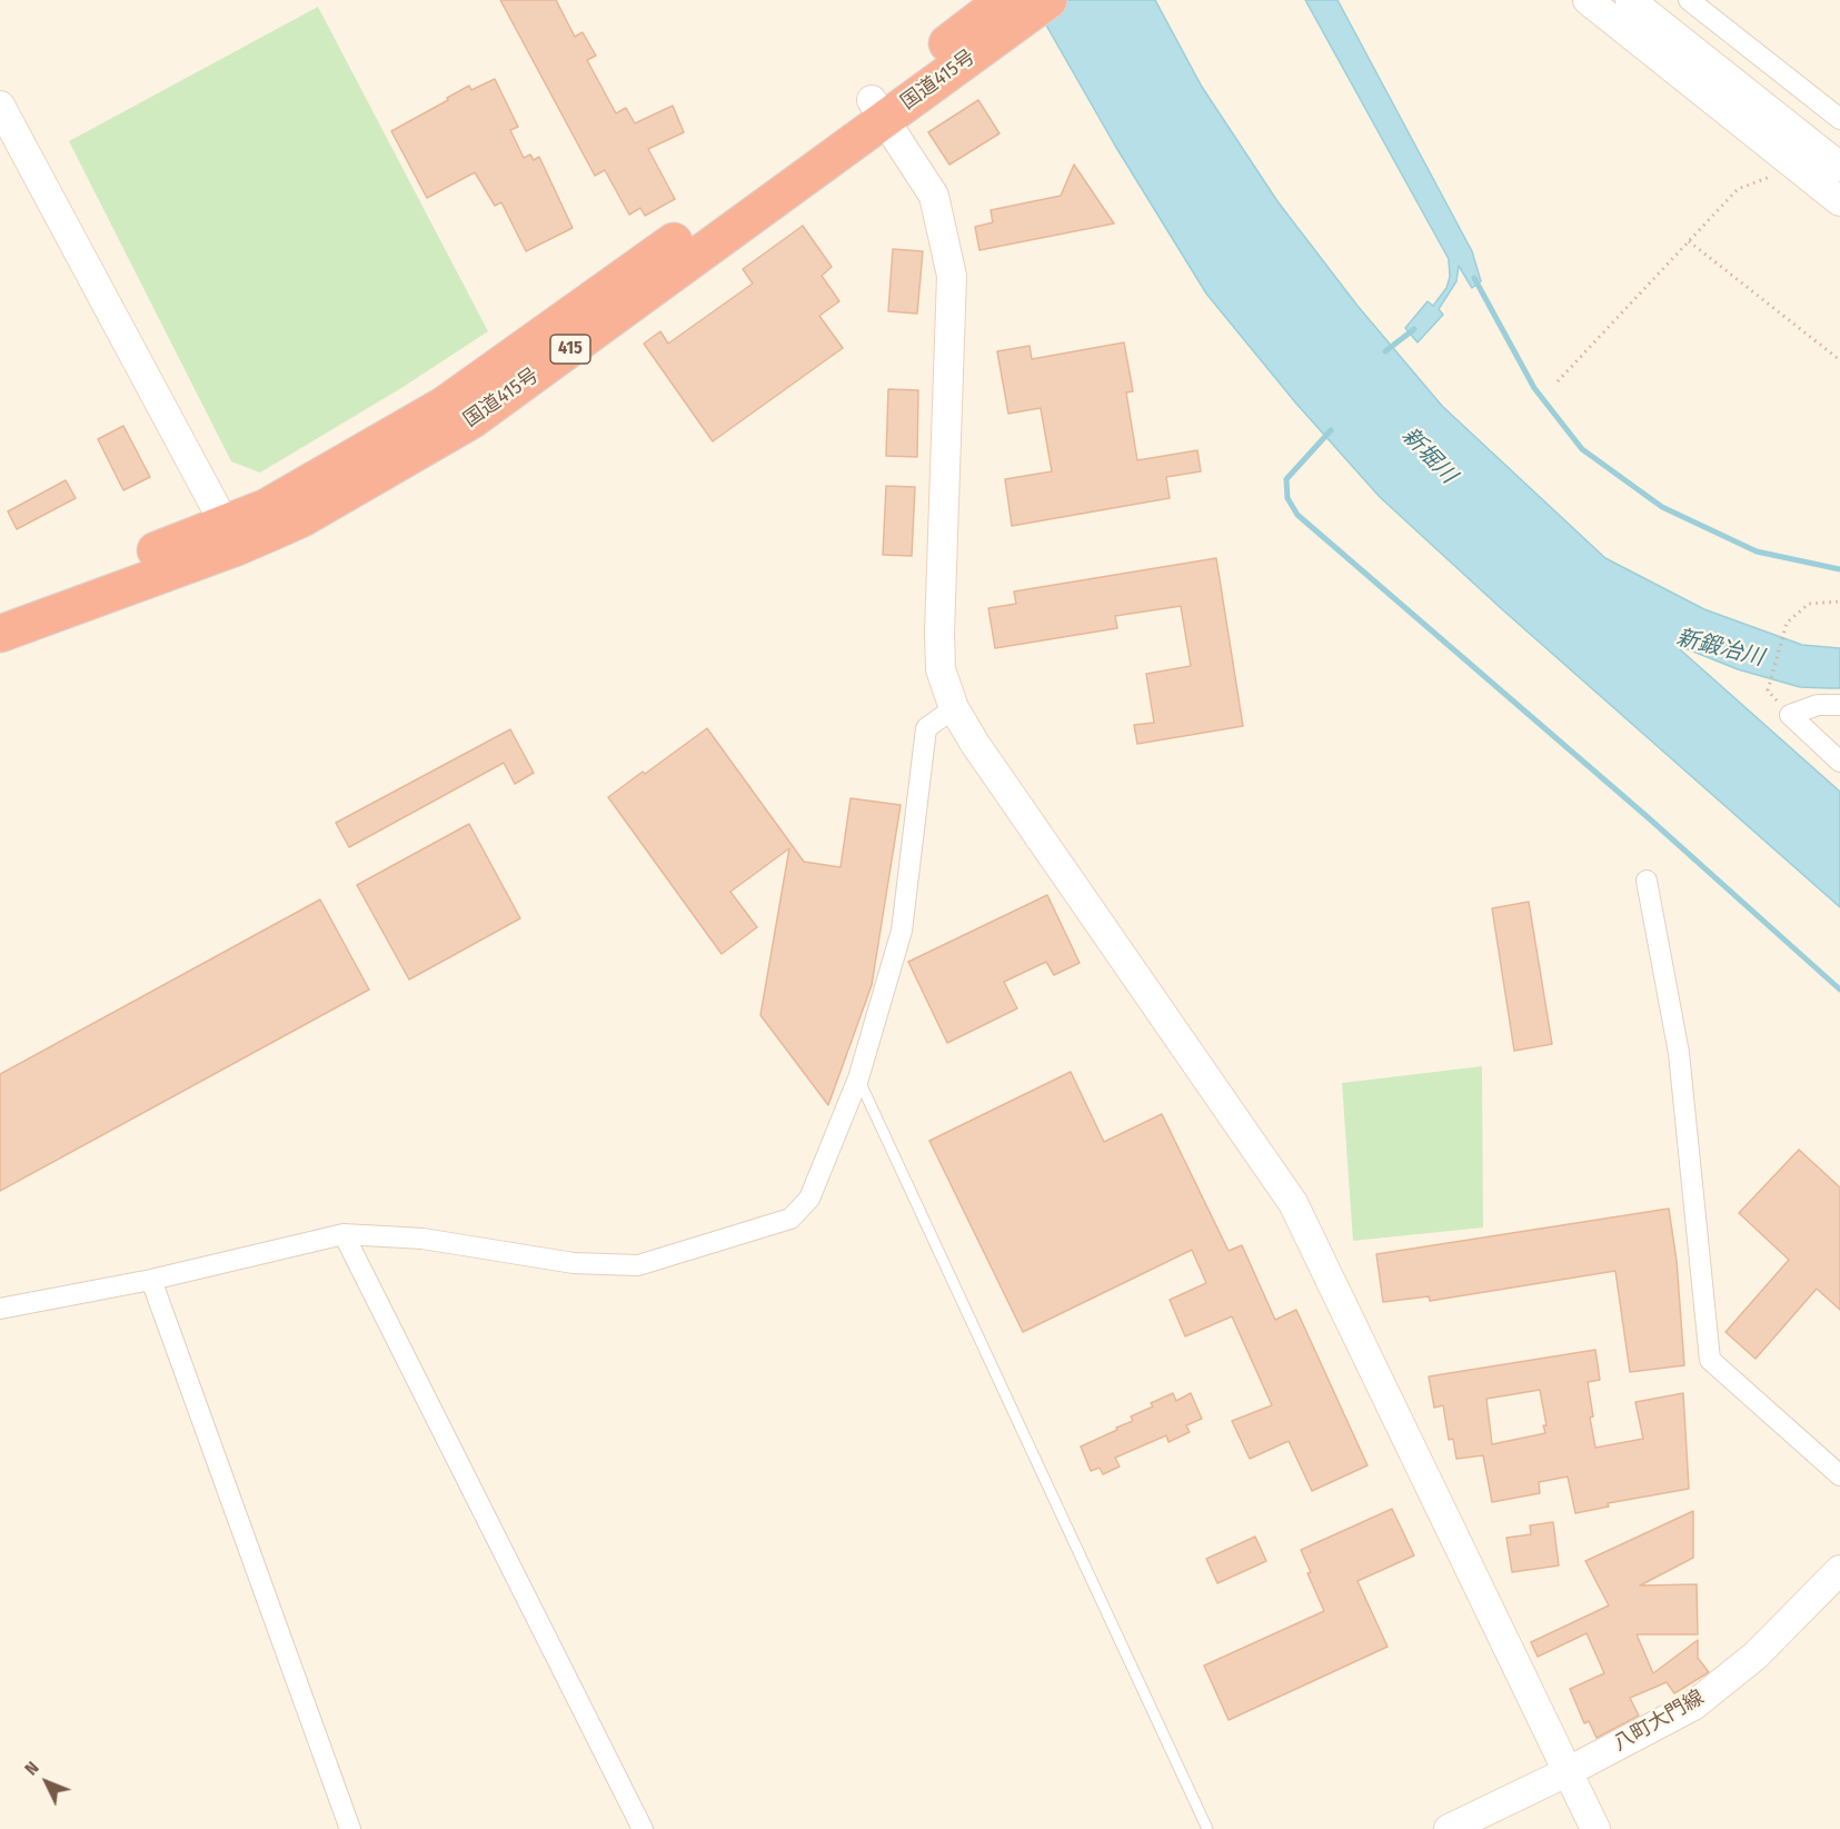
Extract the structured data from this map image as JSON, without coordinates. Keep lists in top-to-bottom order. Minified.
{"streets":{"highway":["国道415号","415"],"street":["八町大門線"]},"water":["新堀川","新鍛冶川"],"north":"top left"}
